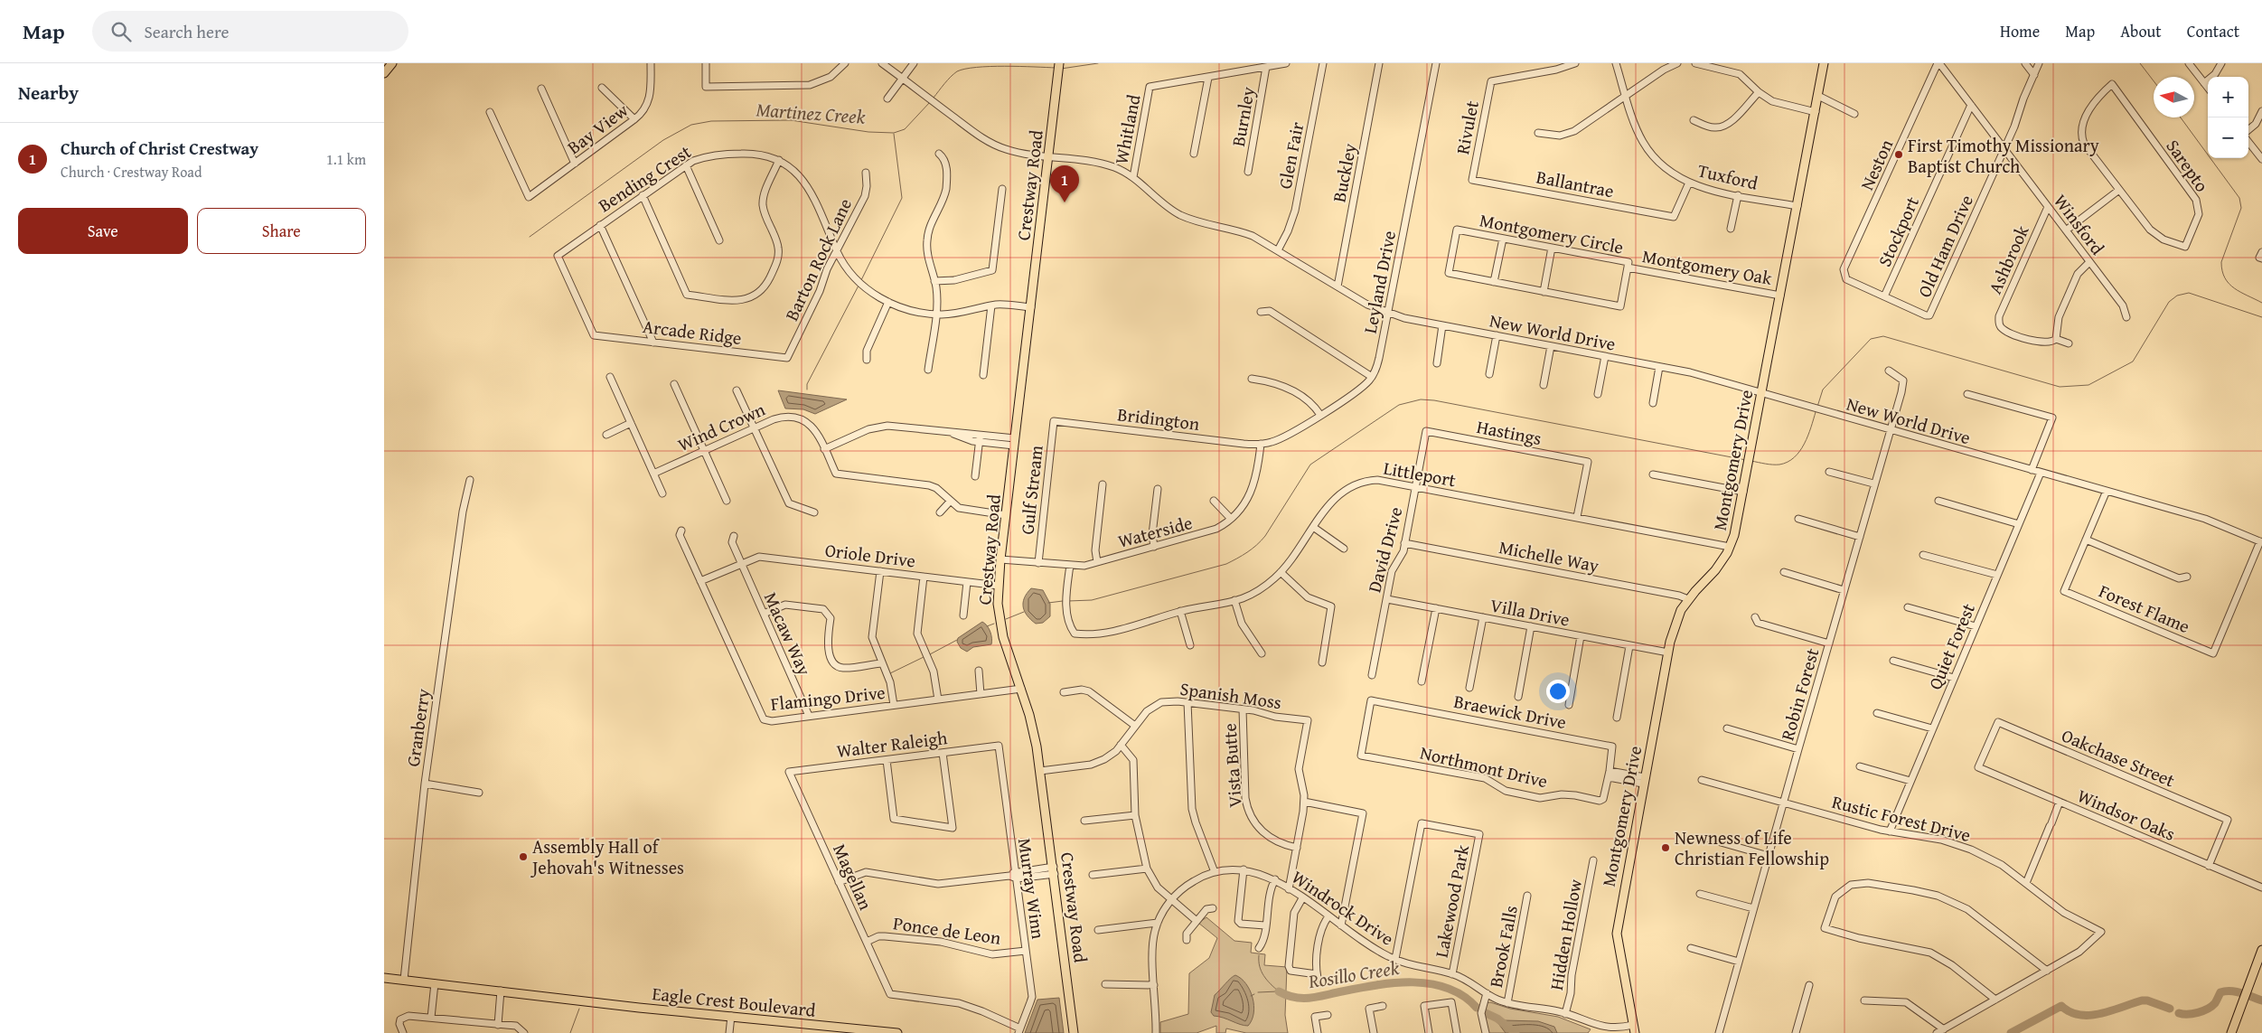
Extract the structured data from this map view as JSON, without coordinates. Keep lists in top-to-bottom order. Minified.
{"streets":{"main road":["Crestway Road","Montgomery Drive","Eagle Crest Boulevard"],"street":["Burnley","Rivulet","Bay View","Whitland","Glen Fair","Neston","Sarepto","Buckley","Tuxford","Bending Crest","Ballantrae","Winsford","Stockport","Montgomery Circle","Old Ham Drive","Barton Rock Lane","Ashbrook","Montgomery Oak","Leyland Drive","Arcade Ridge","New World Drive","Bridington","Wind Crown","Hastings","Littleport","Gulf Stream","Waterside","David Drive","Oriole Drive","Michelle Way","Forest Flame","Villa Drive","Macaw Way","Quiet Forest","Robin Forest","Spanish Moss","Flamingo Drive","Braewick Drive","Granberry","Walter Raleigh","Oakchase Street","Vista Butte","Northmont Drive","Windsor Oaks","Rustic Forest Drive","Magellan","Murray Winn","Lakewood Park","Windrock Drive","Ponce de Leon","Hidden Hollow","Brook Falls"]},"crossings":[["Rivulet","Ballantrae"],["Whitland","New World Drive"],["Glen Fair","New World Drive"],["Neston","Winsford"],["Neston","Stockport"],["Neston","Old Ham Drive"],["Buckley","New World Drive"],["Tuxford","Ballantrae"],["Tuxford","Montgomery Drive"],["Bending Crest","Crestway Road"],["Bending Crest","Barton Rock Lane"],["Bending Crest","Arcade Ridge"],["Crestway Road","New World Drive"],["Crestway Road","Wind Crown"],["Crestway Road","Waterside"],["Crestway Road","Oriole Drive"],["Crestway Road","Spanish Moss"],["Crestway Road","Flamingo Drive"],["Winsford","Stockport"],["Winsford","Old Ham Drive"],["Winsford","Ashbrook"],["Stockport","Old Ham Drive"],["Montgomery Circle","Montgomery Oak"],["Barton Rock Lane","Arcade Ridge"],["Montgomery Oak","Montgomery Drive"],["Leyland Drive","New World Drive"],["Leyland Drive","Bridington"],["Leyland Drive","Waterside"],["New World Drive","Montgomery Drive"],["New World Drive","Forest Flame"],["New World Drive","Quiet Forest"],["New World Drive","Robin Forest"],["Bridington","Gulf Stream"],["Bridington","Waterside"],["Hastings","Littleport"],["Hastings","David Drive"],["Montgomery Drive","Littleport"],["Montgomery Drive","Michelle Way"],["Montgomery Drive","Villa Drive"],["Montgomery Drive","Windrock Drive"],["Littleport","Waterside"],["Littleport","David Drive"],["Gulf Stream","Waterside"],["David Drive","Michelle Way"],["David Drive","Villa Drive"],["Oriole Drive","Macaw Way"],["Oriole Drive","Flamingo Drive"],["Macaw Way","Flamingo Drive"],["Quiet Forest","Rustic Forest Drive"],["Robin Forest","Rustic Forest Drive"],["Spanish Moss","Vista Butte"],["Braewick Drive","Northmont Drive"],["Granberry","Eagle Crest Boulevard"],["Walter Raleigh","Magellan"],["Walter Raleigh","Murray Winn"],["Oakchase Street","Windsor Oaks"],["Magellan","Murray Winn"],["Magellan","Ponce de Leon"],["Murray Winn","Ponce de Leon"],["Lakewood Park","Windrock Drive"],["Windrock Drive","Hidden Hollow"],["Windrock Drive","Brook Falls"]],"water":["Martinez Creek","Rosillo Creek"],"places":["First Timothy Missionary Baptist Church","Newness of Life Christian Fellowship","Assembly Hall of Jehovah's Witnesses"],"north":"left","page":{"header":"Map","search":"Search here","nav":["Home","Map","About","Contact"],"heading":"Nearby","map_buttons":["+","−"],"list":[{"mark":"1","name":"Church of Christ Crestway","note":"Church · Crestway Road","value":"1.1 km"}],"pins":"1","buttons":["Save","Share"]}}
